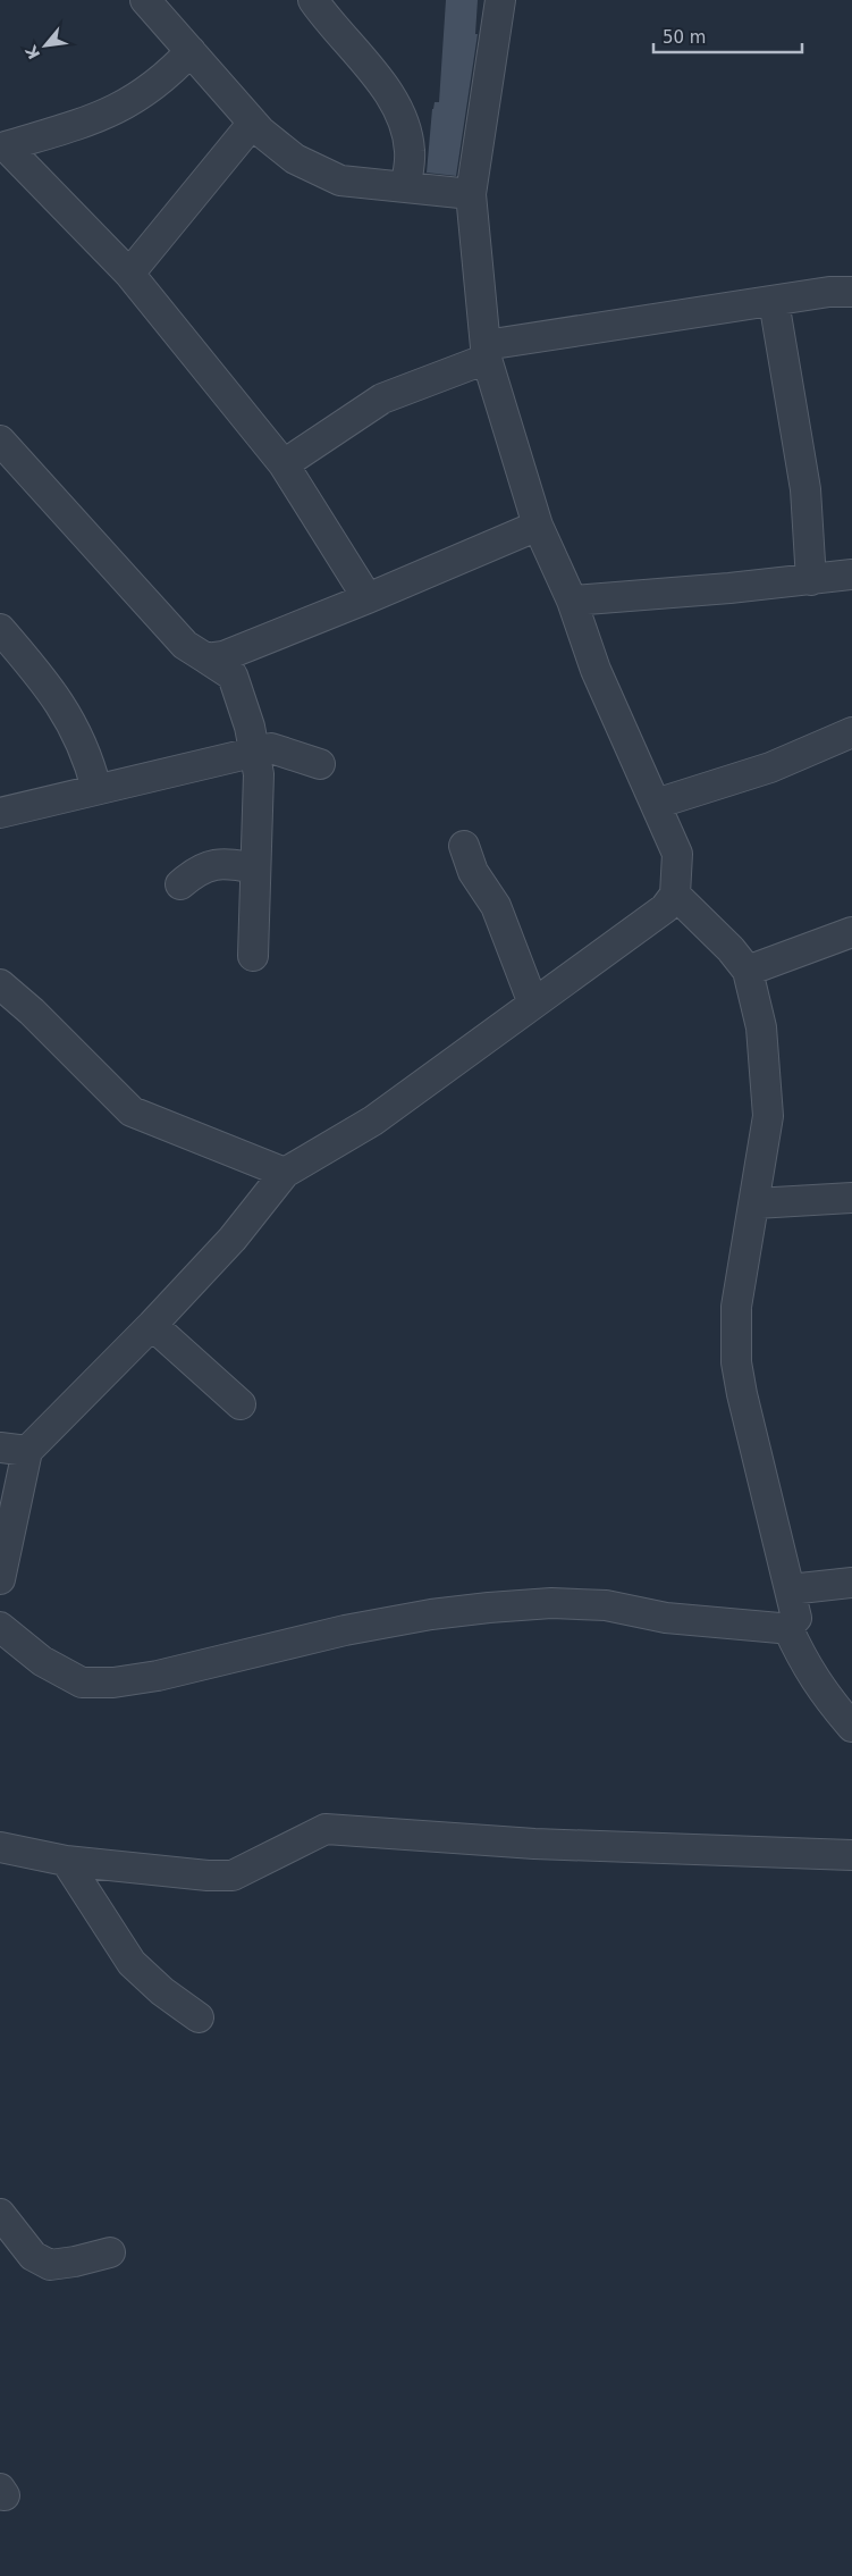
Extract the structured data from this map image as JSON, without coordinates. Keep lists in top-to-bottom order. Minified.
{"scale_bar":"50 m","north":"bottom left"}
